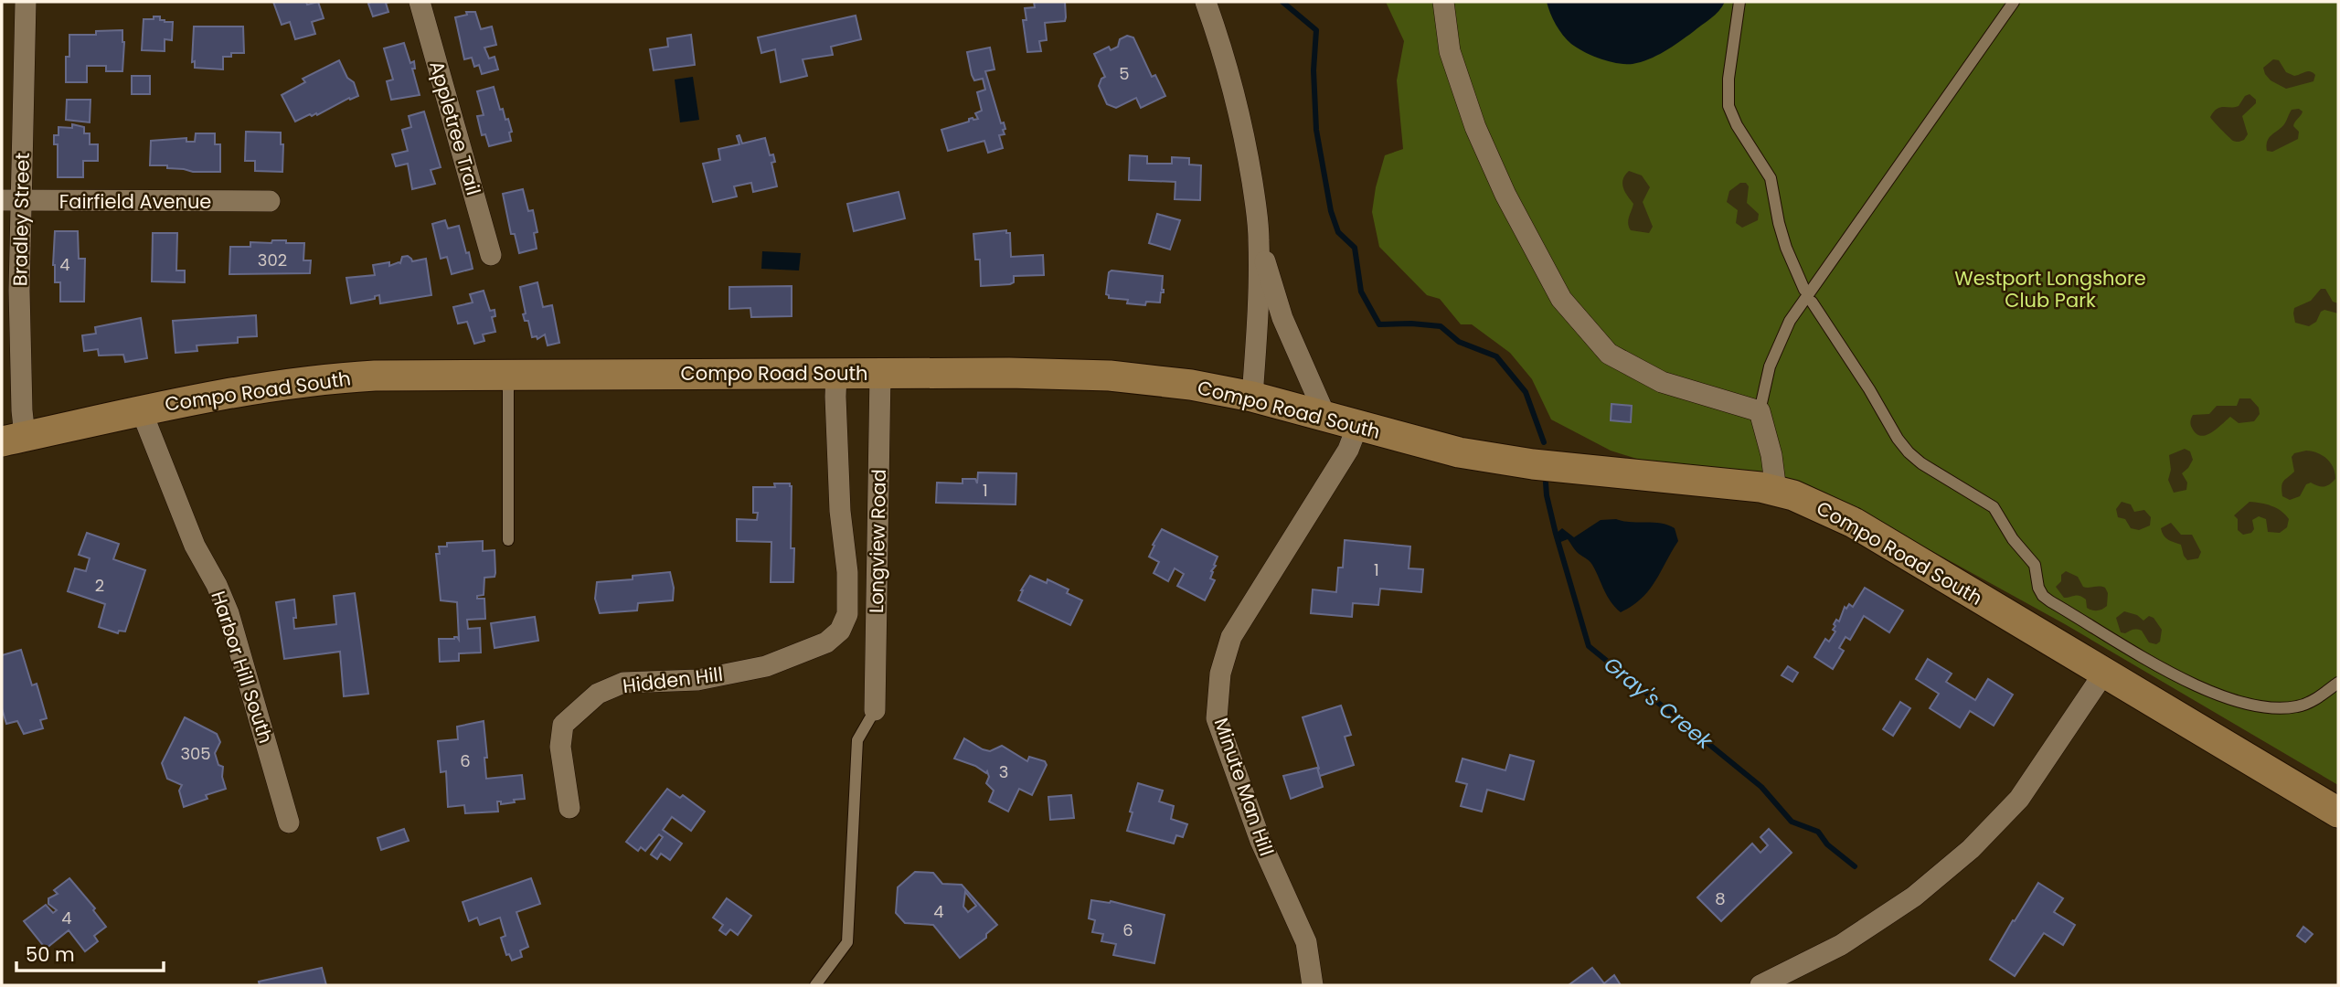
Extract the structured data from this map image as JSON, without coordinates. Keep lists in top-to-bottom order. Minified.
{"streets":{"street":["Appletree Trail","Fairfield Avenue","Bradley Street","Compo Road South","Longview Road","Harbor Hill South","Hidden Hill","Minute Man Hill"]},"crossings":[["Fairfield Avenue","Bradley Street"],["Bradley Street","Compo Road South"],["Compo Road South","Longview Road"],["Compo Road South","Harbor Hill South"],["Compo Road South","Hidden Hill"],["Compo Road South","Minute Man Hill"]],"water":["Gray's Creek"],"parks":["Westport Longshore Club Park"],"house_numbers":["5","302","4","1","1","2","305","6","3","8","4","4","6"],"scale_bar":"50 m"}
